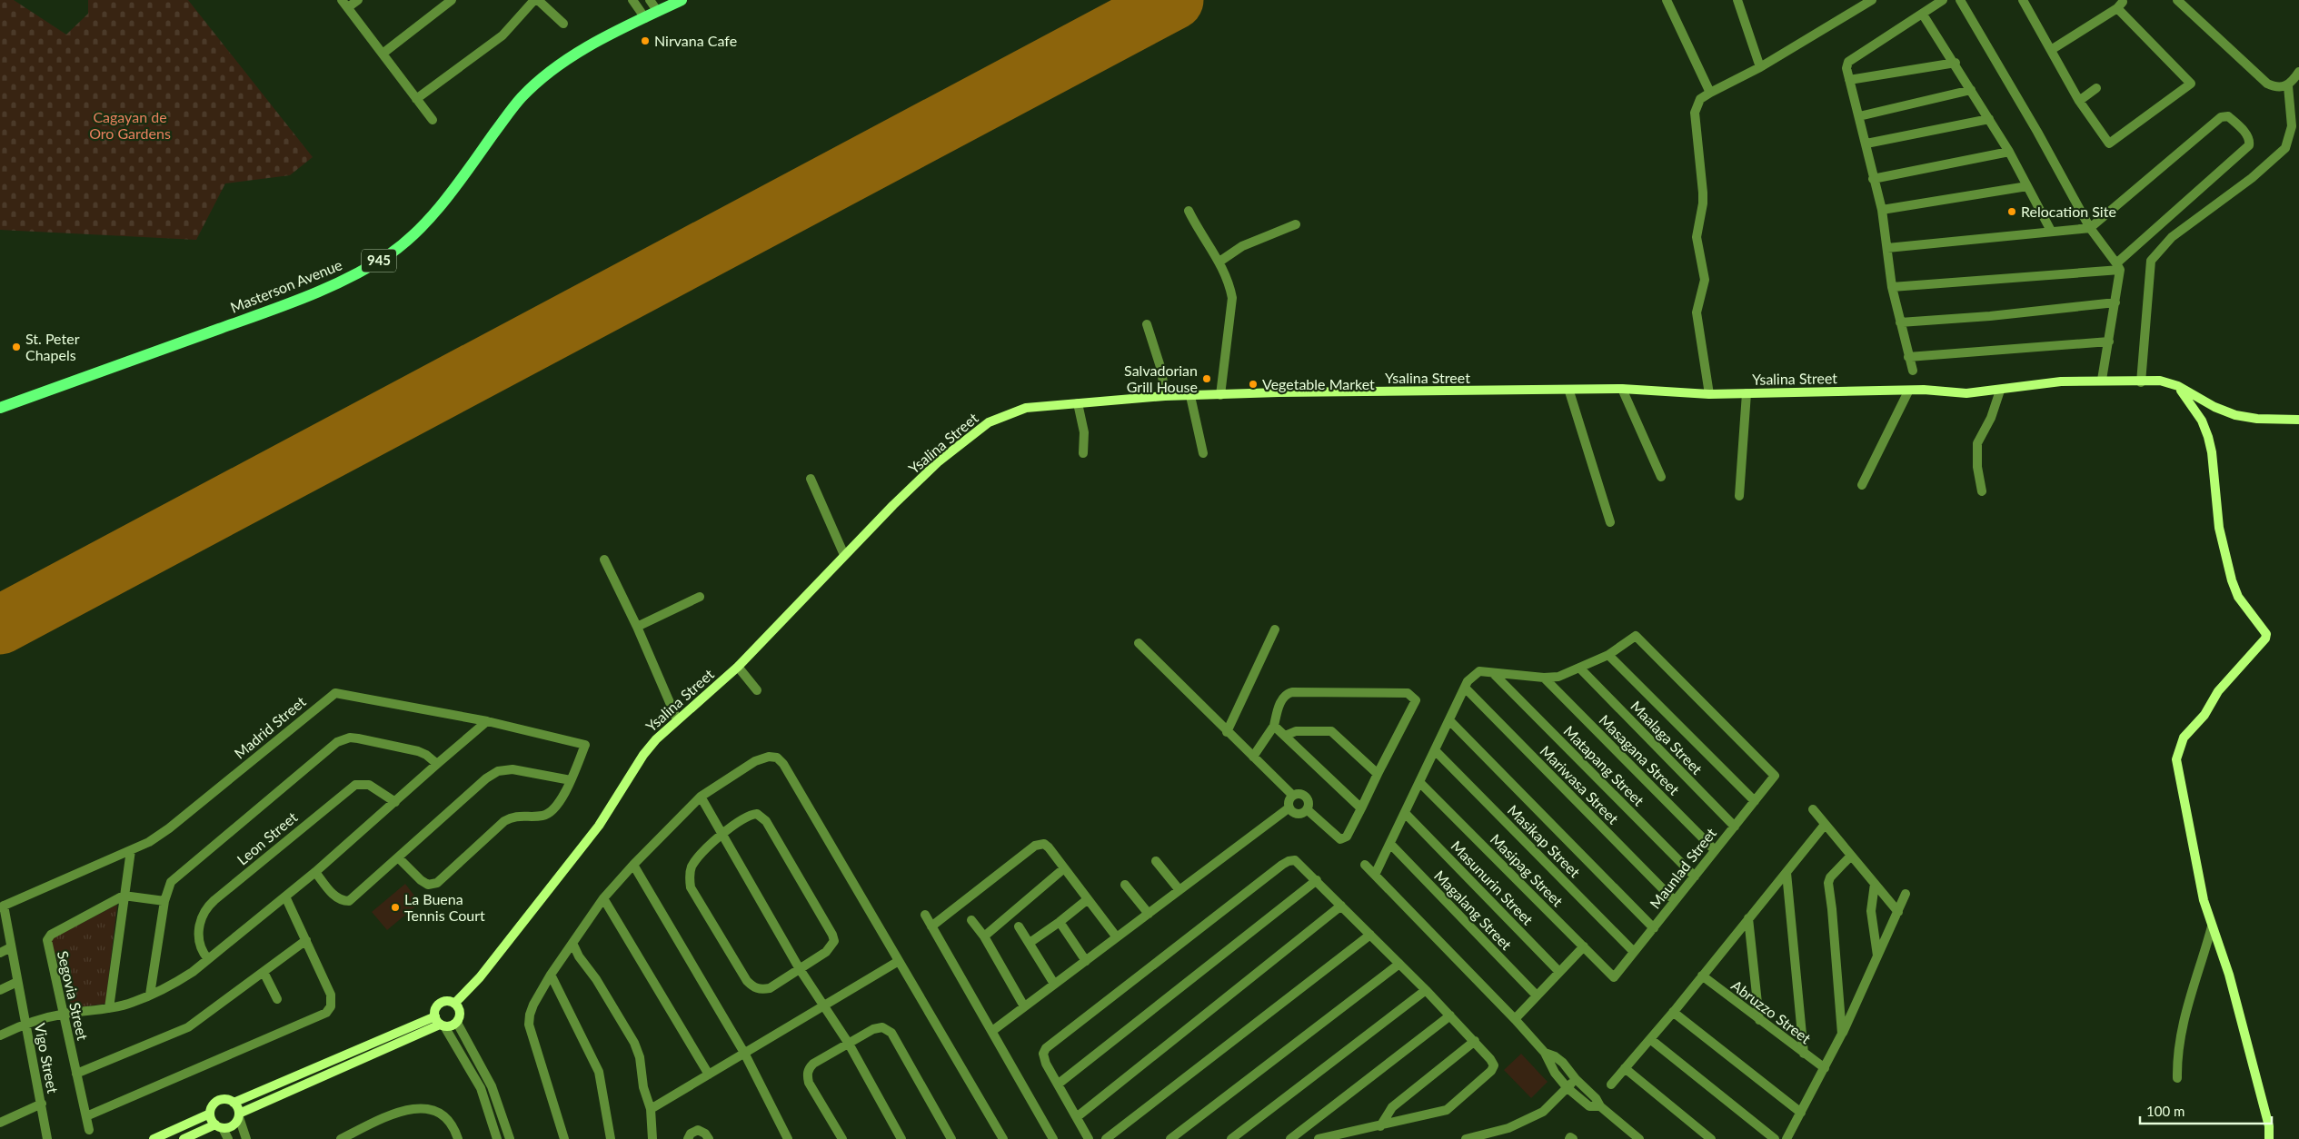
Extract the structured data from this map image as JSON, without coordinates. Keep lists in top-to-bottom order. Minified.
{"streets":{"main road":["945","Masterson Avenue"],"street":["Ysalina Street","Madrid Street","Maalaga Street","Masagana Street","Matapang Street","Mariwasa Street","Leon Street","Masikap Street","Maunlad Street","Masipag Street","Masunurin Street","Magalang Street","Segovia Street","Abruzzo Street","Vigo Street"]},"crossings":[["Madrid Street","Vigo Street"],["Maalaga Street","Maunlad Street"],["Masagana Street","Maunlad Street"],["Matapang Street","Maunlad Street"],["Mariwasa Street","Maunlad Street"],["Masikap Street","Maunlad Street"],["Maunlad Street","Masipag Street"]],"parks":["Cagayan de Oro Gardens"],"places":["Nirvana Cafe","Relocation Site","St. Peter Chapels","Salvadorian Grill House","Vegetable Market","La Buena Tennis Court"],"scale_bar":"100 m"}
